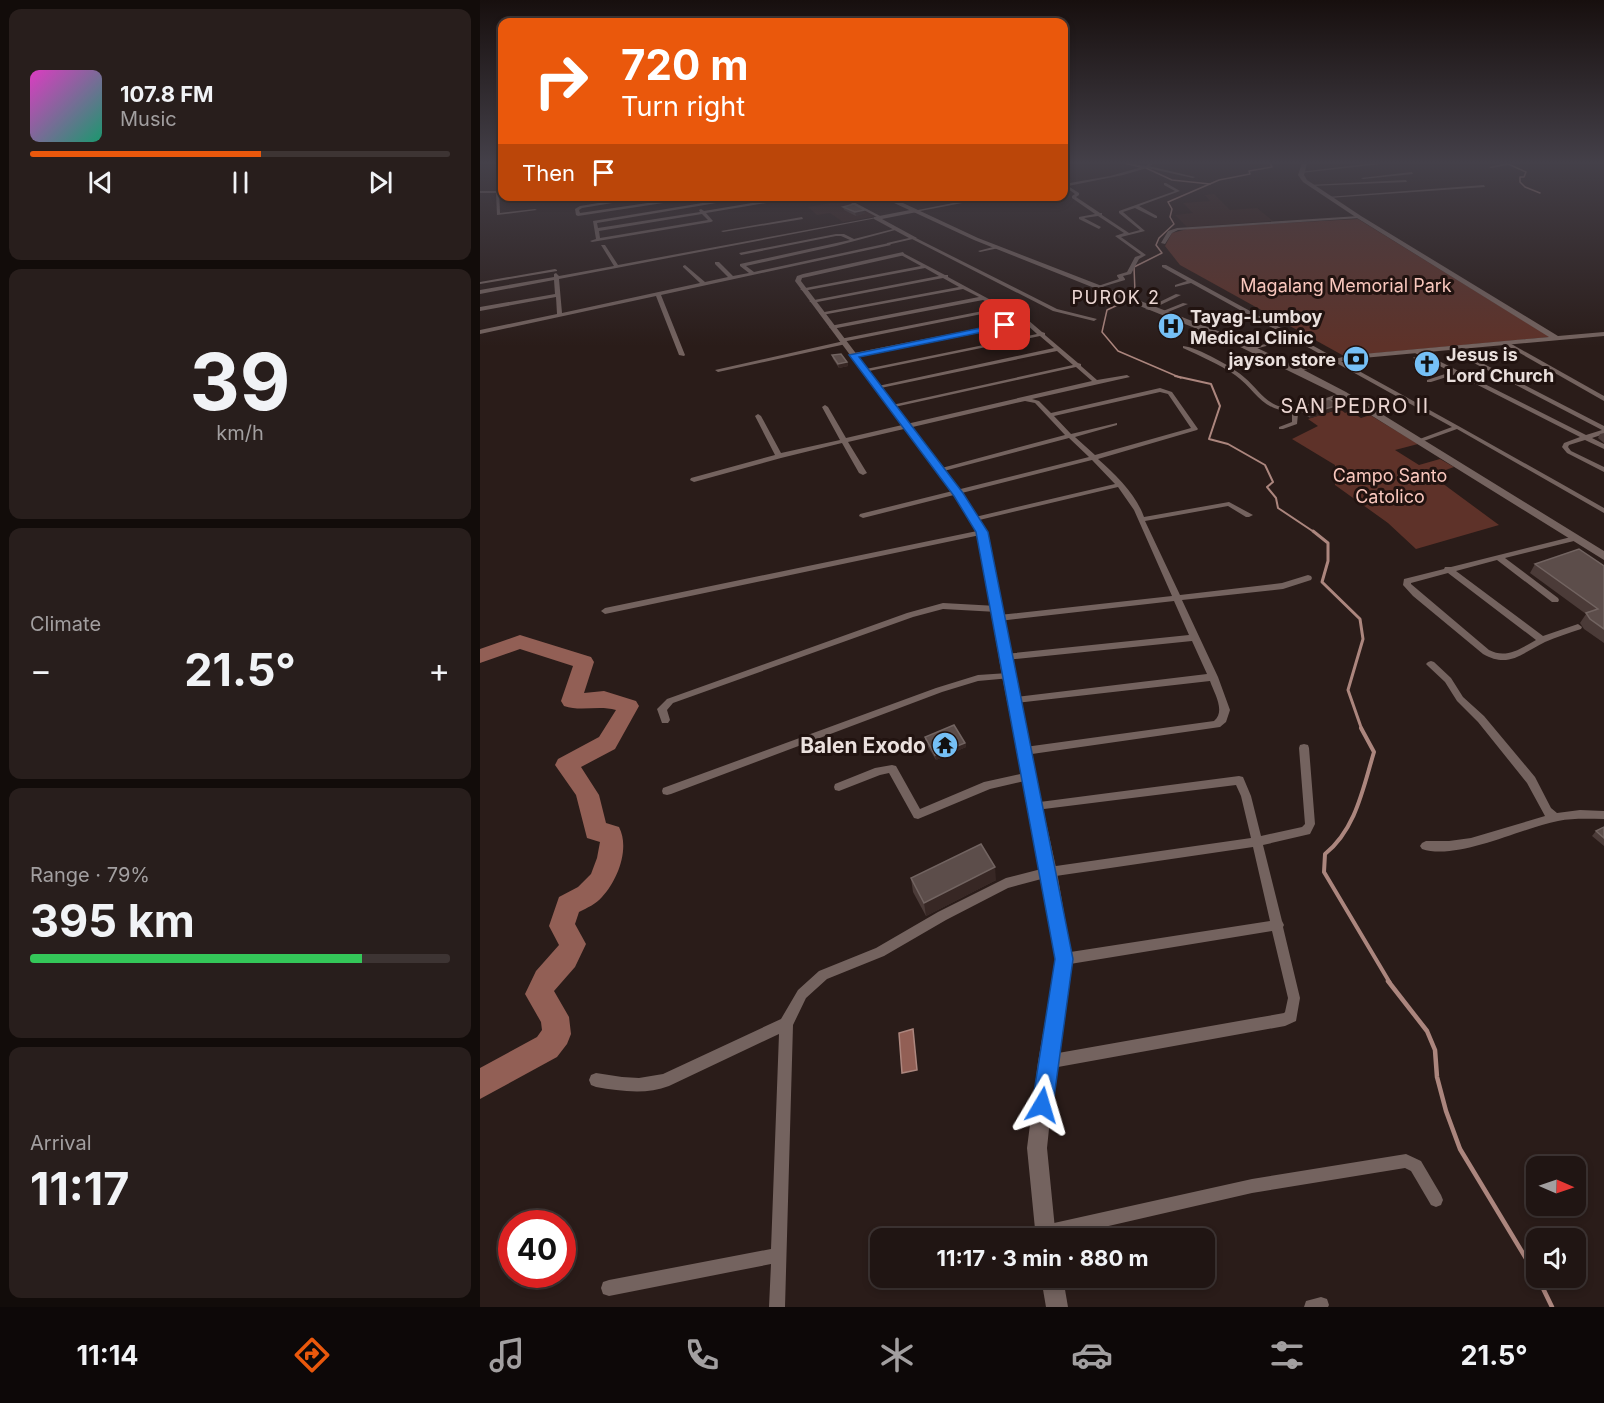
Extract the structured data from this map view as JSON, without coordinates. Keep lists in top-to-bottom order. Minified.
{"districts":["PUROK 2","SAN PEDRO II"],"parks":["Magalang Memorial Park","Campo Santo Catolico"],"places":{"hospital":["Tayag-Lumboy Medical Clinic"],"bank":["jayson store"],"church":["Jesus is Lord Church"],"temple":["Balen Exodo"]},"north":"right","page":{"turn":["720 m","Turn right"],"song":["107.8 FM","Music"],"then":"Then","tile":[["39","km/h"],"Climate",["Range · 79%","395 km"],["Arrival","11:17"]],"heat":["−","21.5°","+"],"limit":"40","trip":"11:17 · 3 min · 880 m","tabs":["11:14","21.5°"]}}
